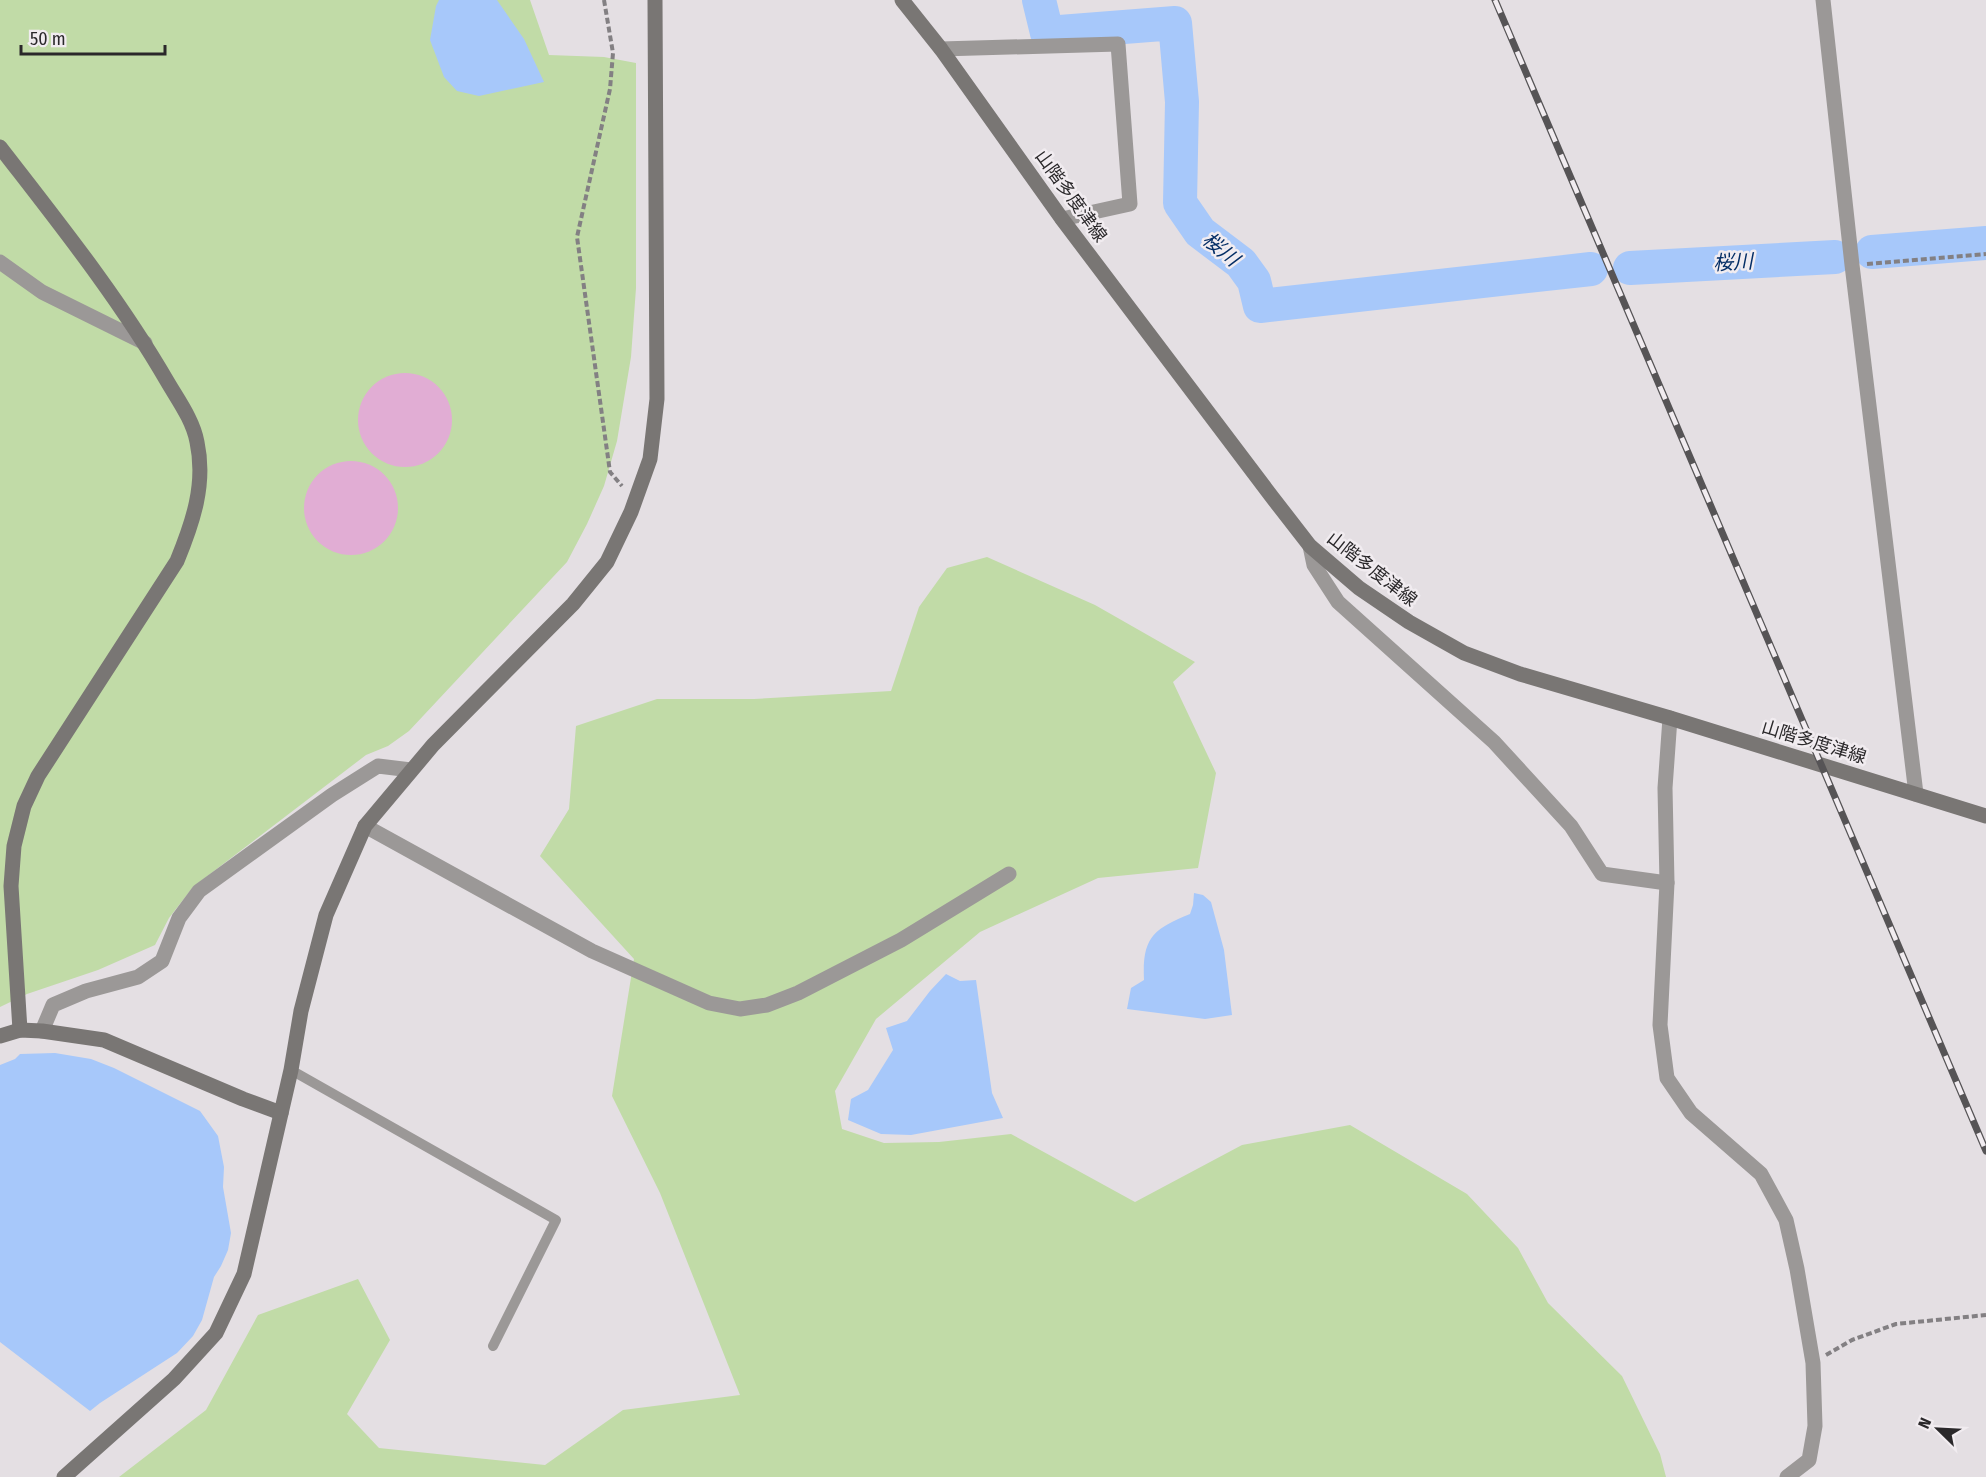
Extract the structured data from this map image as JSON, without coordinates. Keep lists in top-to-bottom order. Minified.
{"streets":{"street":["山階多度津線"]},"water":["桜川"],"scale_bar":"50 m","north":"top left"}
